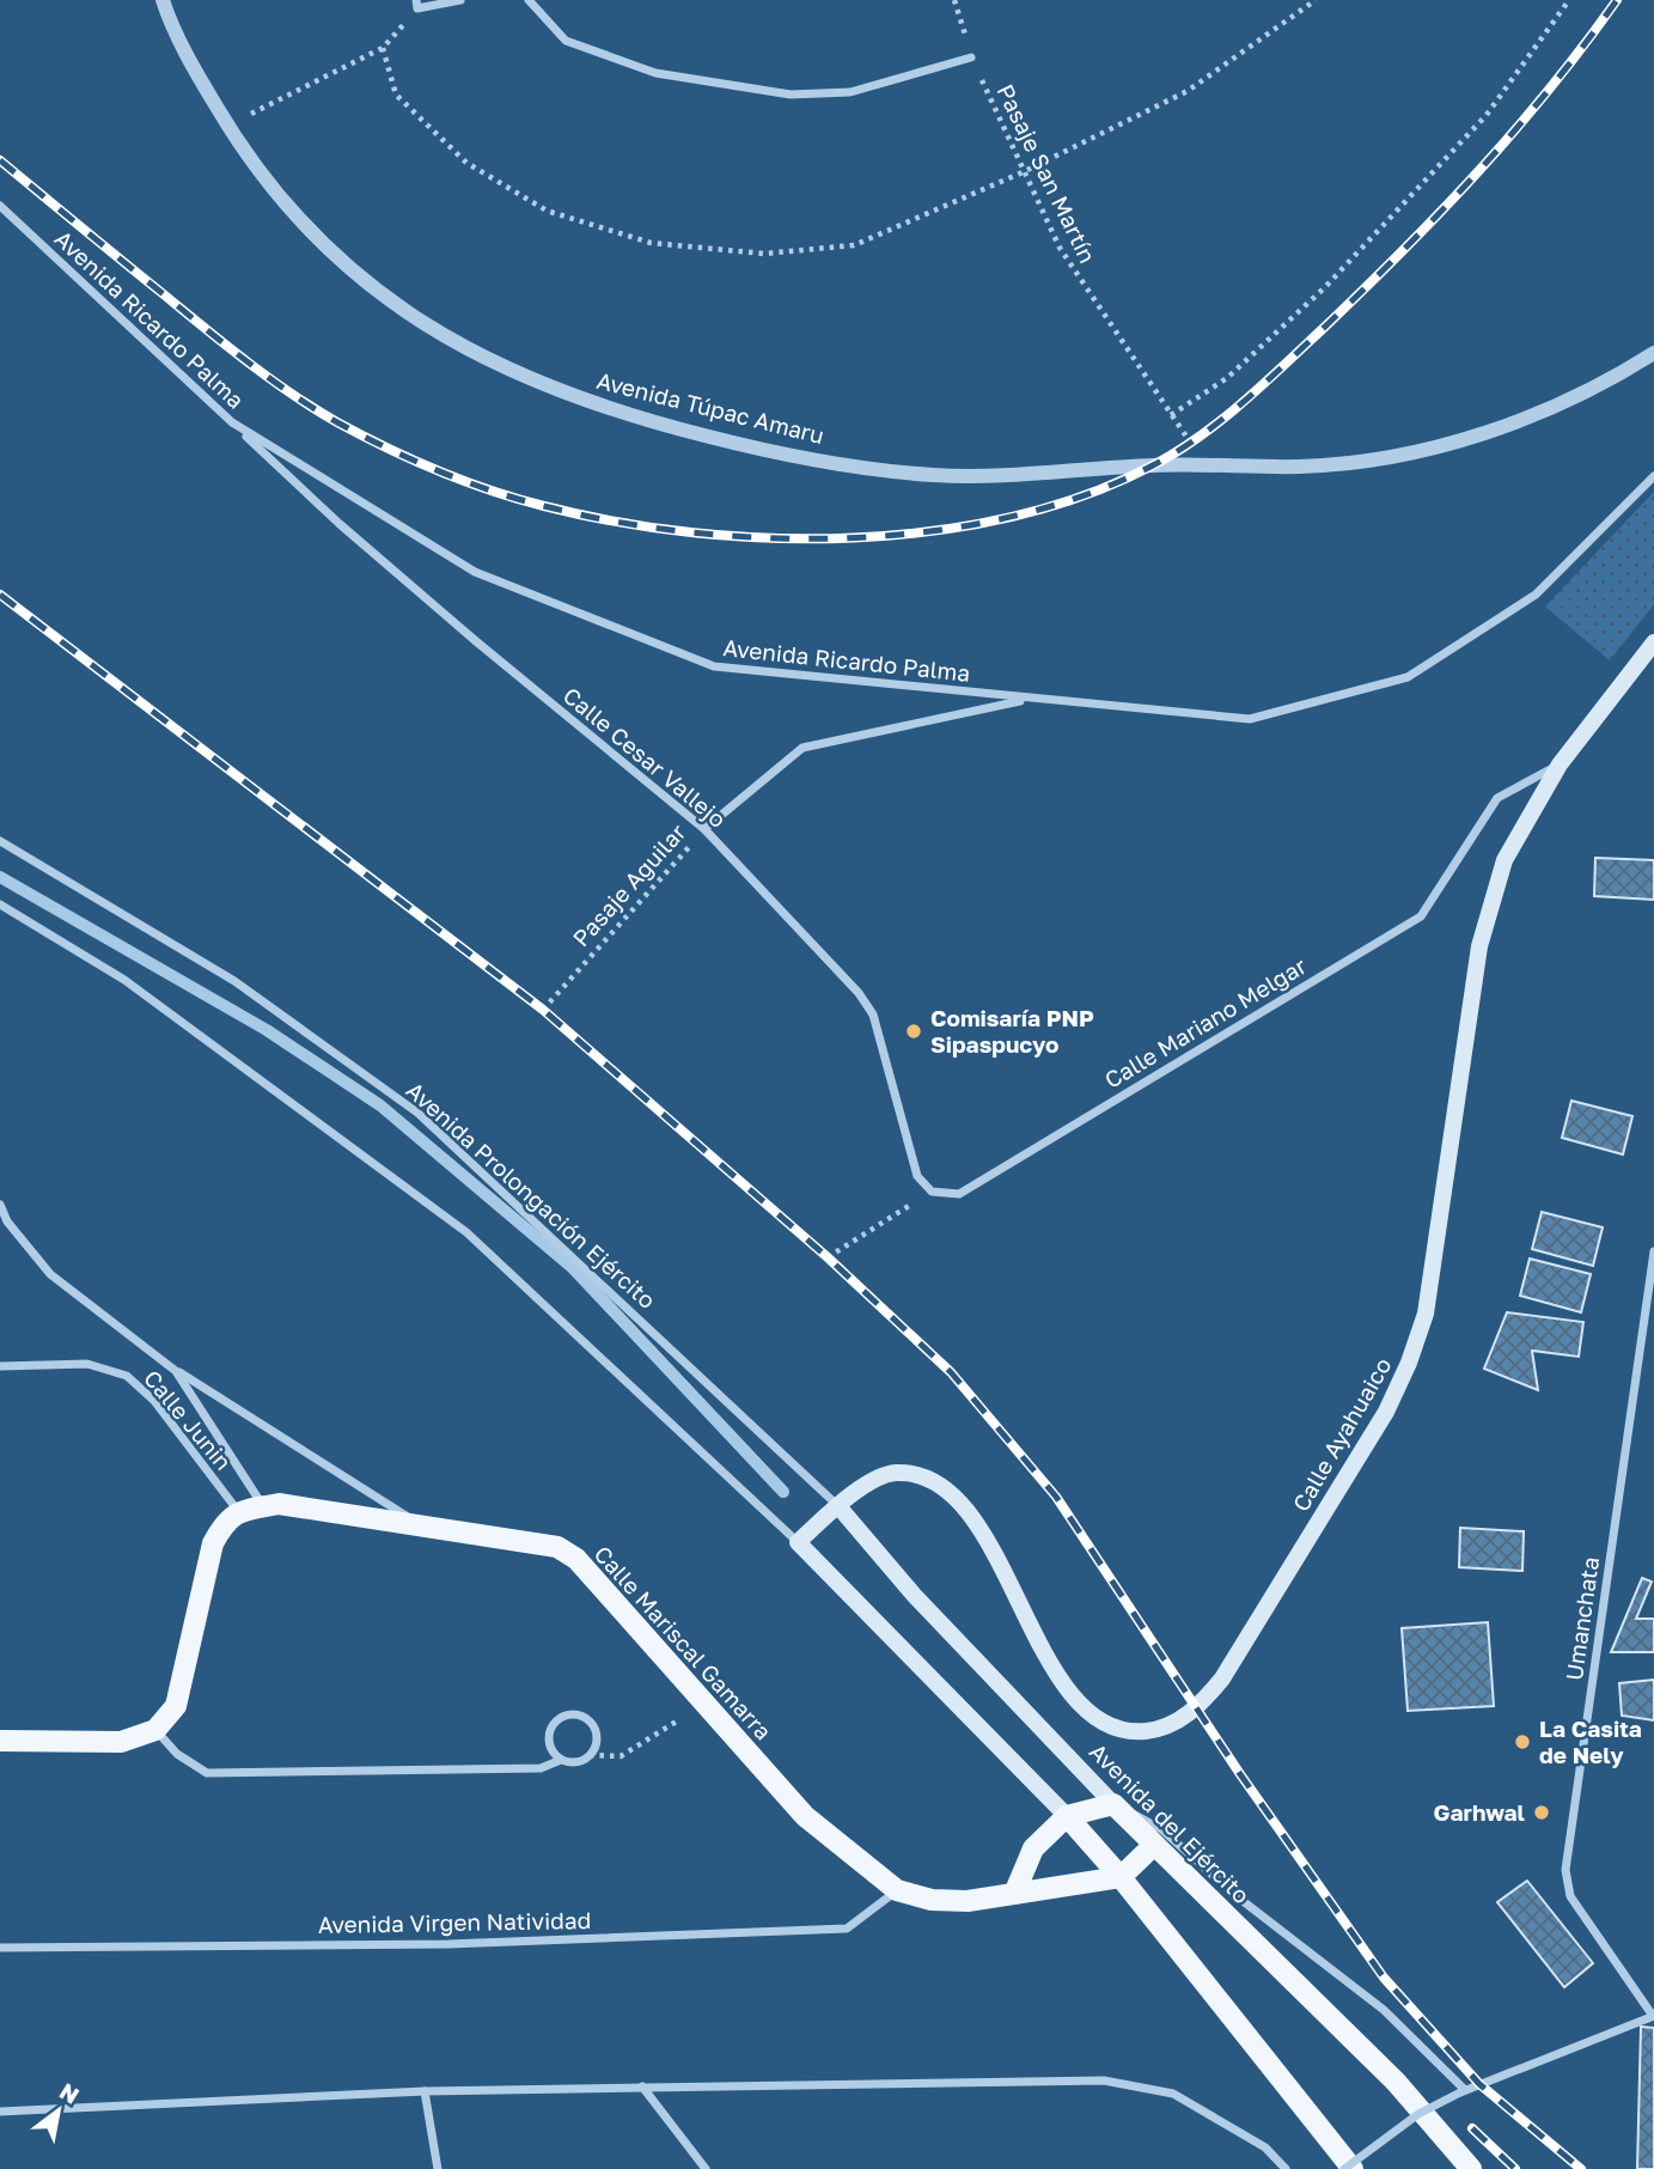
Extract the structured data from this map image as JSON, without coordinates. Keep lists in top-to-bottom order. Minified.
{"streets":{"main road":["Calle Ayahuaico","Calle Mariscal Gamarra","Avenida del Ejército"],"street":["Avenida Ricardo Palma","Avenida Túpac Amaru","Calle Cesar Vallejo","Pasaje Aguilar","Calle Mariano Melgar","Avenida Prolongación Ejército","Calle Junin","Umanchata","Avenida Virgen Natividad"],"path":["Pasaje San Martín"]},"crossings":[["Avenida Ricardo Palma","Calle Cesar Vallejo"],["Avenida Ricardo Palma","Pasaje Aguilar"],["Calle Cesar Vallejo","Pasaje Aguilar"],["Calle Cesar Vallejo","Calle Mariano Melgar"],["Calle Mariano Melgar","Calle Ayahuaico"],["Avenida Prolongación Ejército","Calle Ayahuaico"],["Avenida Prolongación Ejército","Avenida del Ejército"],["Calle Junin","Calle Mariscal Gamarra"],["Calle Ayahuaico","Avenida del Ejército"],["Calle Mariscal Gamarra","Avenida Virgen Natividad"]],"places":["Comisaría PNP Sipaspucyo","La Casita de Nely","Garhwal"],"north":"top right"}
